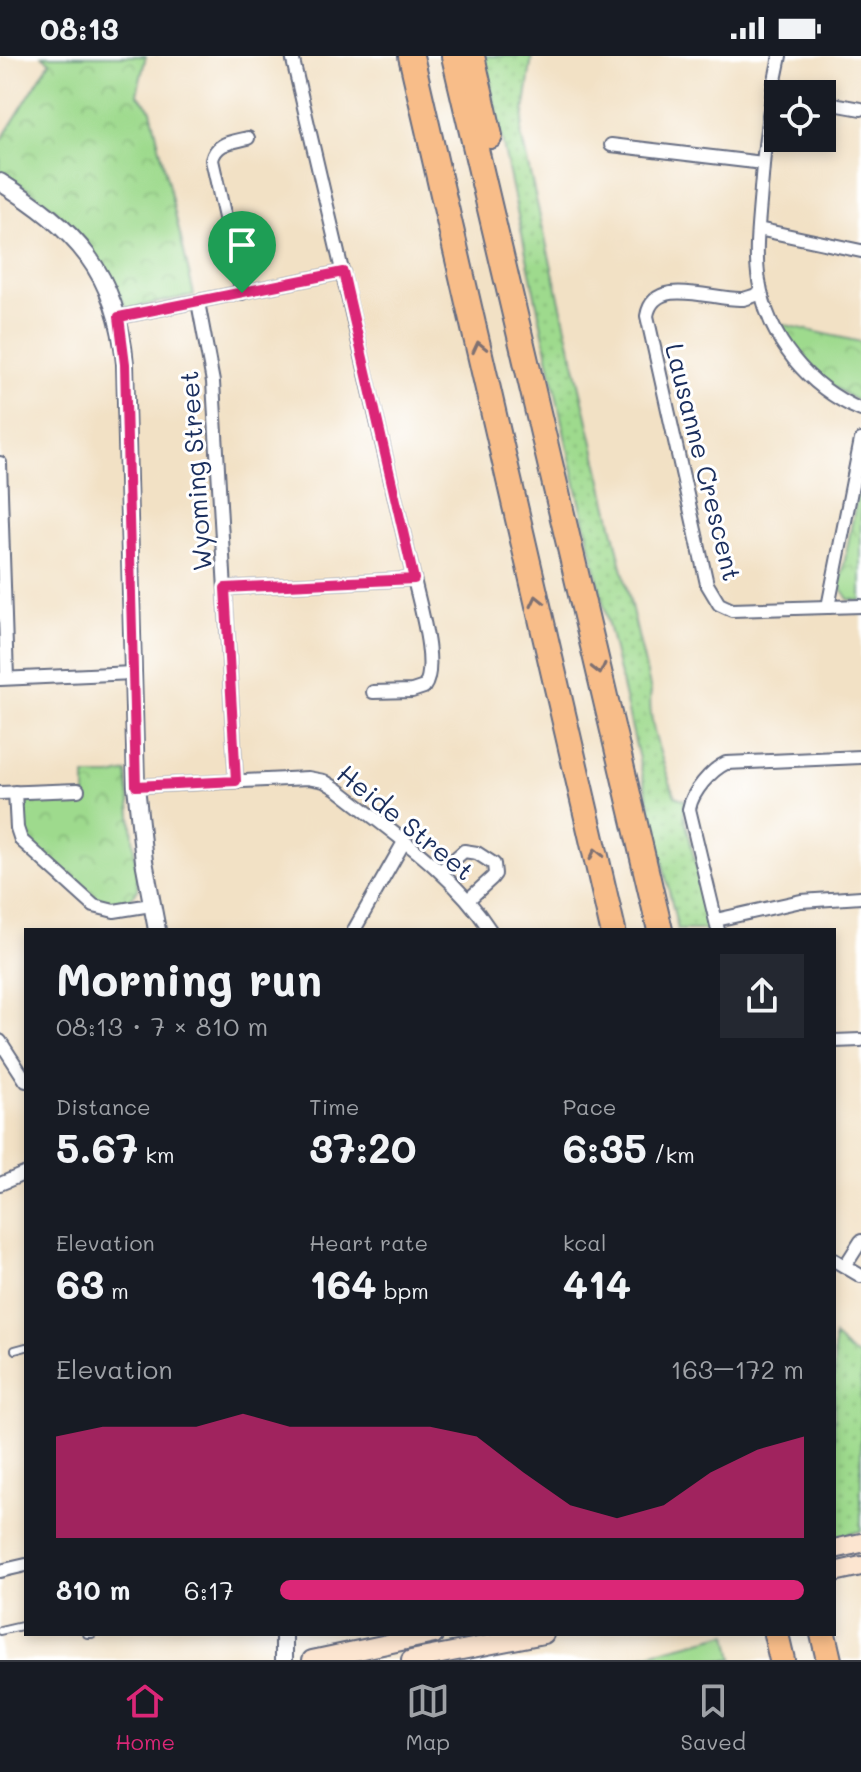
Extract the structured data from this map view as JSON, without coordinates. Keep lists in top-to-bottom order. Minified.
{"streets":{"street":["Lausanne Crescent","Wyoming Street","Heide Street"]},"crossings":[["Wyoming Street","Heide Street"]],"page":{"status":"08:13","heading":["Morning run","08:13 · 7 × 810 m"],"stats":[["Distance","5.67 km"],["Time","37:20"],["Pace","6:35 /km"],["Elevation","63 m"],["Heart rate","164 bpm"],["kcal","414"]],"chart":["Elevation","163–172 m"],"list":[{"name":"810 m","note":"6:17"}],"tabs":["Home","Map","Saved"]}}
